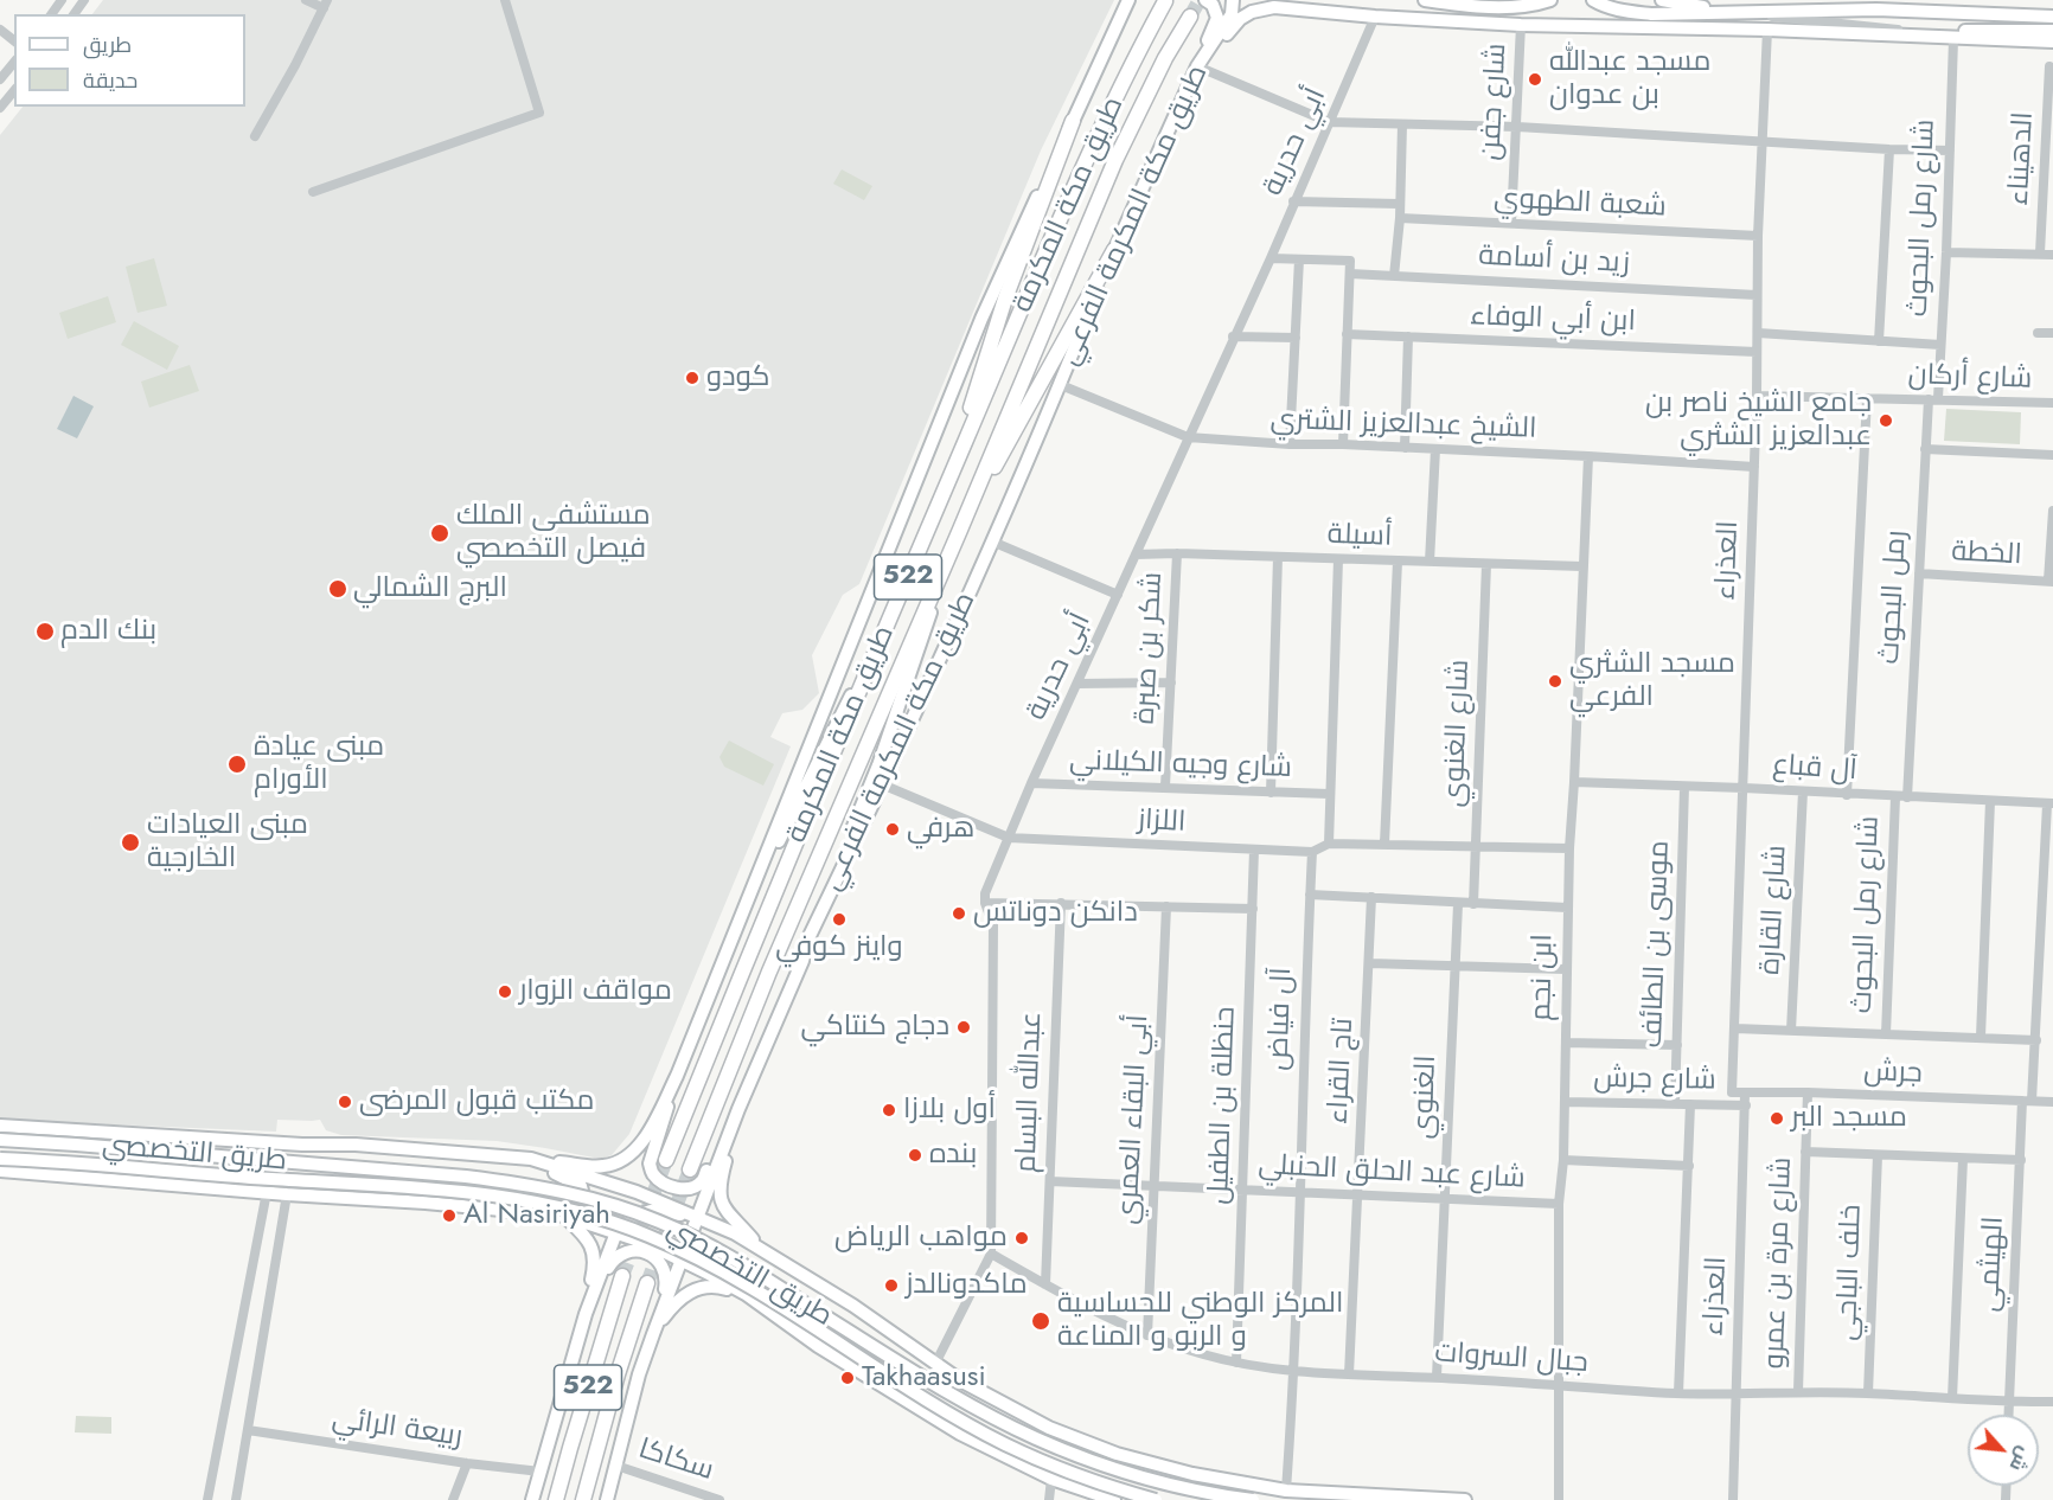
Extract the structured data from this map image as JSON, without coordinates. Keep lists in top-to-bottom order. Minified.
{"streets":{"highway":["طريق مكة المكرمة","522"],"main road":["طريق مكة المكرمة الفرعي","طريق التخصصي"],"street":["شارع جفن","أبي حدرية","الدهيناء","شعبة الطهوي","شارع رمل البحوث","زيد بن أسامة","ابن أبي الوفاء","شارع أركان","الشيخ عبدالعزيز الشتري","أسيلة","الخطة","العذراء","رمل البحوث","شكر بن صبرة","شارع الغنوي","شارع وجيه الكيلاني","آل قباع","اللزاز","شارع القارة","موسى بن الطائف","ابن نجم","آل فياض","تاج القراء","جرش","شارع جرش","عبدالله البسام","الغنوي","حنظلة بن الطفيل","أبي البقاء العمري","شارع عبد الحلق الحنبلي","شارع مرة بن عمرو","الهيثمي","خلف الباجي","جبال السروات","ربيعة الرائي","سكاكا"]},"crossings":[["شارع جفن","شعبة الطهوي"],["أبي حدرية","الشيخ عبدالعزيز الشتري"],["أبي حدرية","أسيلة"],["أبي حدرية","شارع وجيه الكيلاني"],["أبي حدرية","اللزاز"],["شعبة الطهوي","العذراء"],["طريق مكة المكرمة الفرعي","الشيخ عبدالعزيز الشتري"],["طريق مكة المكرمة الفرعي","سكاكا"],["شارع رمل البحوث","شارع أركان"],["شارع رمل البحوث","رمل البحوث"],["شارع رمل البحوث","آل قباع"],["زيد بن أسامة","العذراء"],["ابن أبي الوفاء","العذراء"],["شارع أركان","العذراء"],["شارع أركان","رمل البحوث"],["الشيخ عبدالعزيز الشتري","العذراء"],["الشيخ عبدالعزيز الشتري","ابن نجم"],["أسيلة","شكر بن صبرة"],["أسيلة","شارع الغنوي"],["أسيلة","ابن نجم"],["الخطة","رمل البحوث"],["العذراء","آل قباع"],["العذراء","جرش"],["العذراء","شارع جرش"],["العذراء","جبال السروات"],["رمل البحوث","آل قباع"],["شكر بن صبرة","شارع وجيه الكيلاني"],["آل قباع","شارع القارة"],["آل قباع","موسى بن الطائف"],["آل قباع","ابن نجم"],["آل قباع","الهيثمي"],["اللزاز","آل فياض"],["اللزاز","حنظلة بن الطفيل"],["موسى بن الطائف","شارع جرش"],["ابن نجم","شارع جرش"],["ابن نجم","شارع عبد الحلق الحنبلي"],["ابن نجم","جبال السروات"],["آل فياض","شارع عبد الحلق الحنبلي"],["آل فياض","جبال السروات"],["تاج القراء","شارع عبد الحلق الحنبلي"],["تاج القراء","جبال السروات"],["جرش","شارع جرش"],["جرش","شارع مرة بن عمرو"],["جرش","الهيثمي"],["عبدالله البسام","شارع عبد الحلق الحنبلي"],["عبدالله البسام","جبال السروات"],["الغنوي","شارع عبد الحلق الحنبلي"],["الغنوي","جبال السروات"],["حنظلة بن الطفيل","شارع عبد الحلق الحنبلي"],["حنظلة بن الطفيل","جبال السروات"],["أبي البقاء العمري","شارع عبد الحلق الحنبلي"],["أبي البقاء العمري","جبال السروات"],["شارع مرة بن عمرو","جبال السروات"],["الهيثمي","جبال السروات"],["خلف الباجي","جبال السروات"]],"places":["مسجد عبدالله بن عدوان","كودو","جامع الشيخ ناصر بن عبدالعزيز الشثري","مستشفى الملك فيصل التخصصي","البرج الشمالي","بنك الدم","مسجد الشثري الفرعي","مبنى عيادة الأورام","هرفي","مبنى العيادات الخارجية","دانكن دوناتس","واينز كوفي","مواقف الزوار","دجاج كنتاكي","مكتب قبول المرضى","أول بلازا","مسجد البر","بنده","Al Nasiriyah","مواهب الرياض","ماكدونالدز","المركز الوطني للحساسية و الربو و المناعة","Takhaasusi"],"legend":["طريق","حديقة"],"north":"bottom right"}
